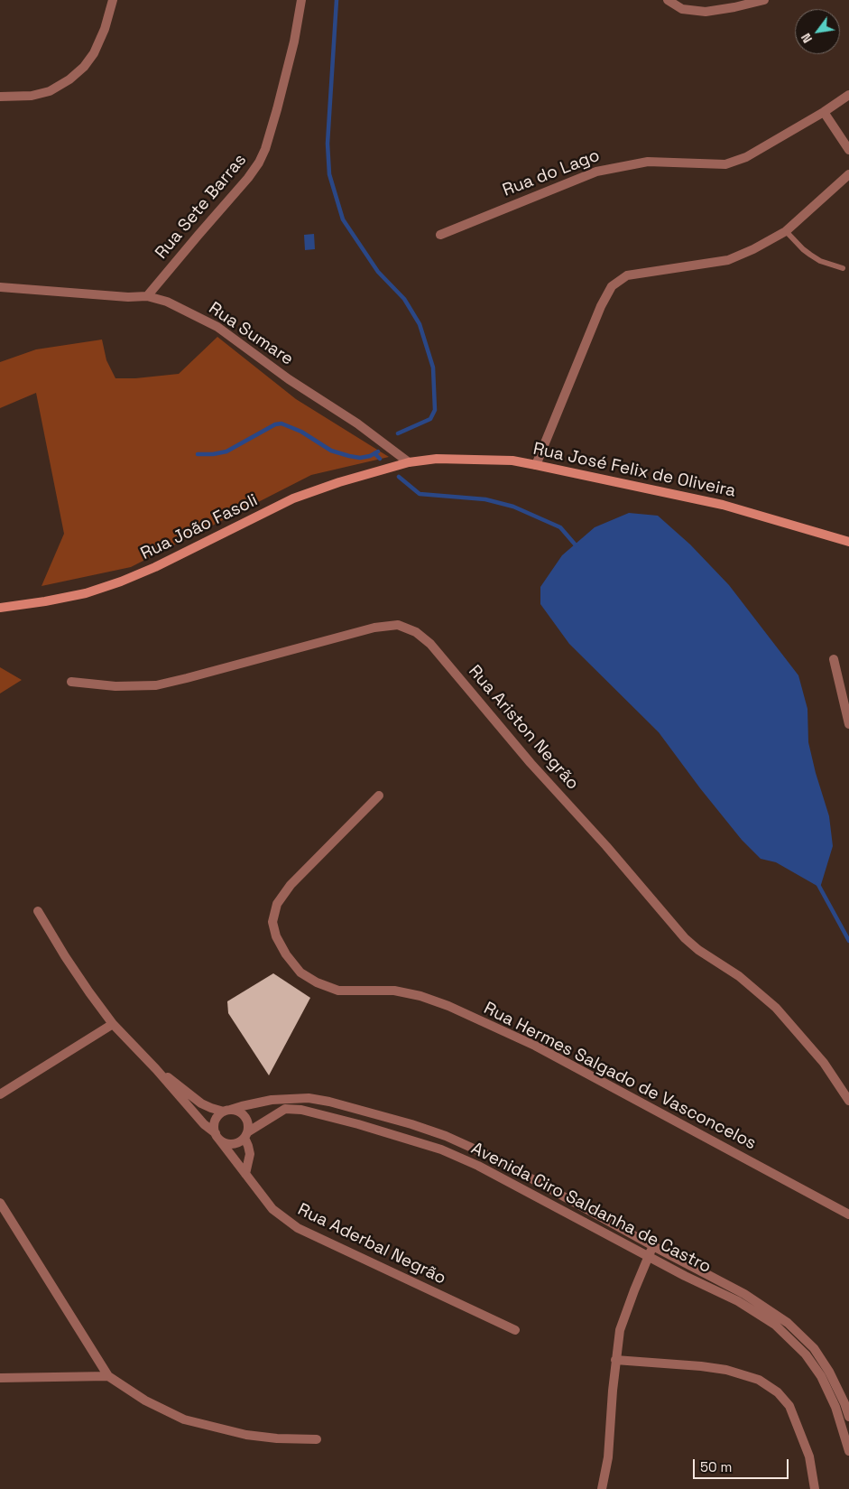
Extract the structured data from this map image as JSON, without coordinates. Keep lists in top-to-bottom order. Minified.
{"streets":{"main road":["Rua José Felix de Oliveira","Rua João Fasoli"],"street":["Rua do Lago","Rua Sete Barras","Rua Sumare","Rua Ariston Negrão","Rua Hermes Salgado de Vasconcelos","Avenida Ciro Saldanha de Castro","Rua Aderbal Negrão"]},"crossings":[["Rua Sete Barras","Rua Sumare"],["Rua Sumare","Rua José Felix de Oliveira"],["Rua Sumare","Rua João Fasoli"],["Rua José Felix de Oliveira","Rua João Fasoli"],["Avenida Ciro Saldanha de Castro","Rua Aderbal Negrão"]],"scale_bar":"50 m","north":"bottom left"}
